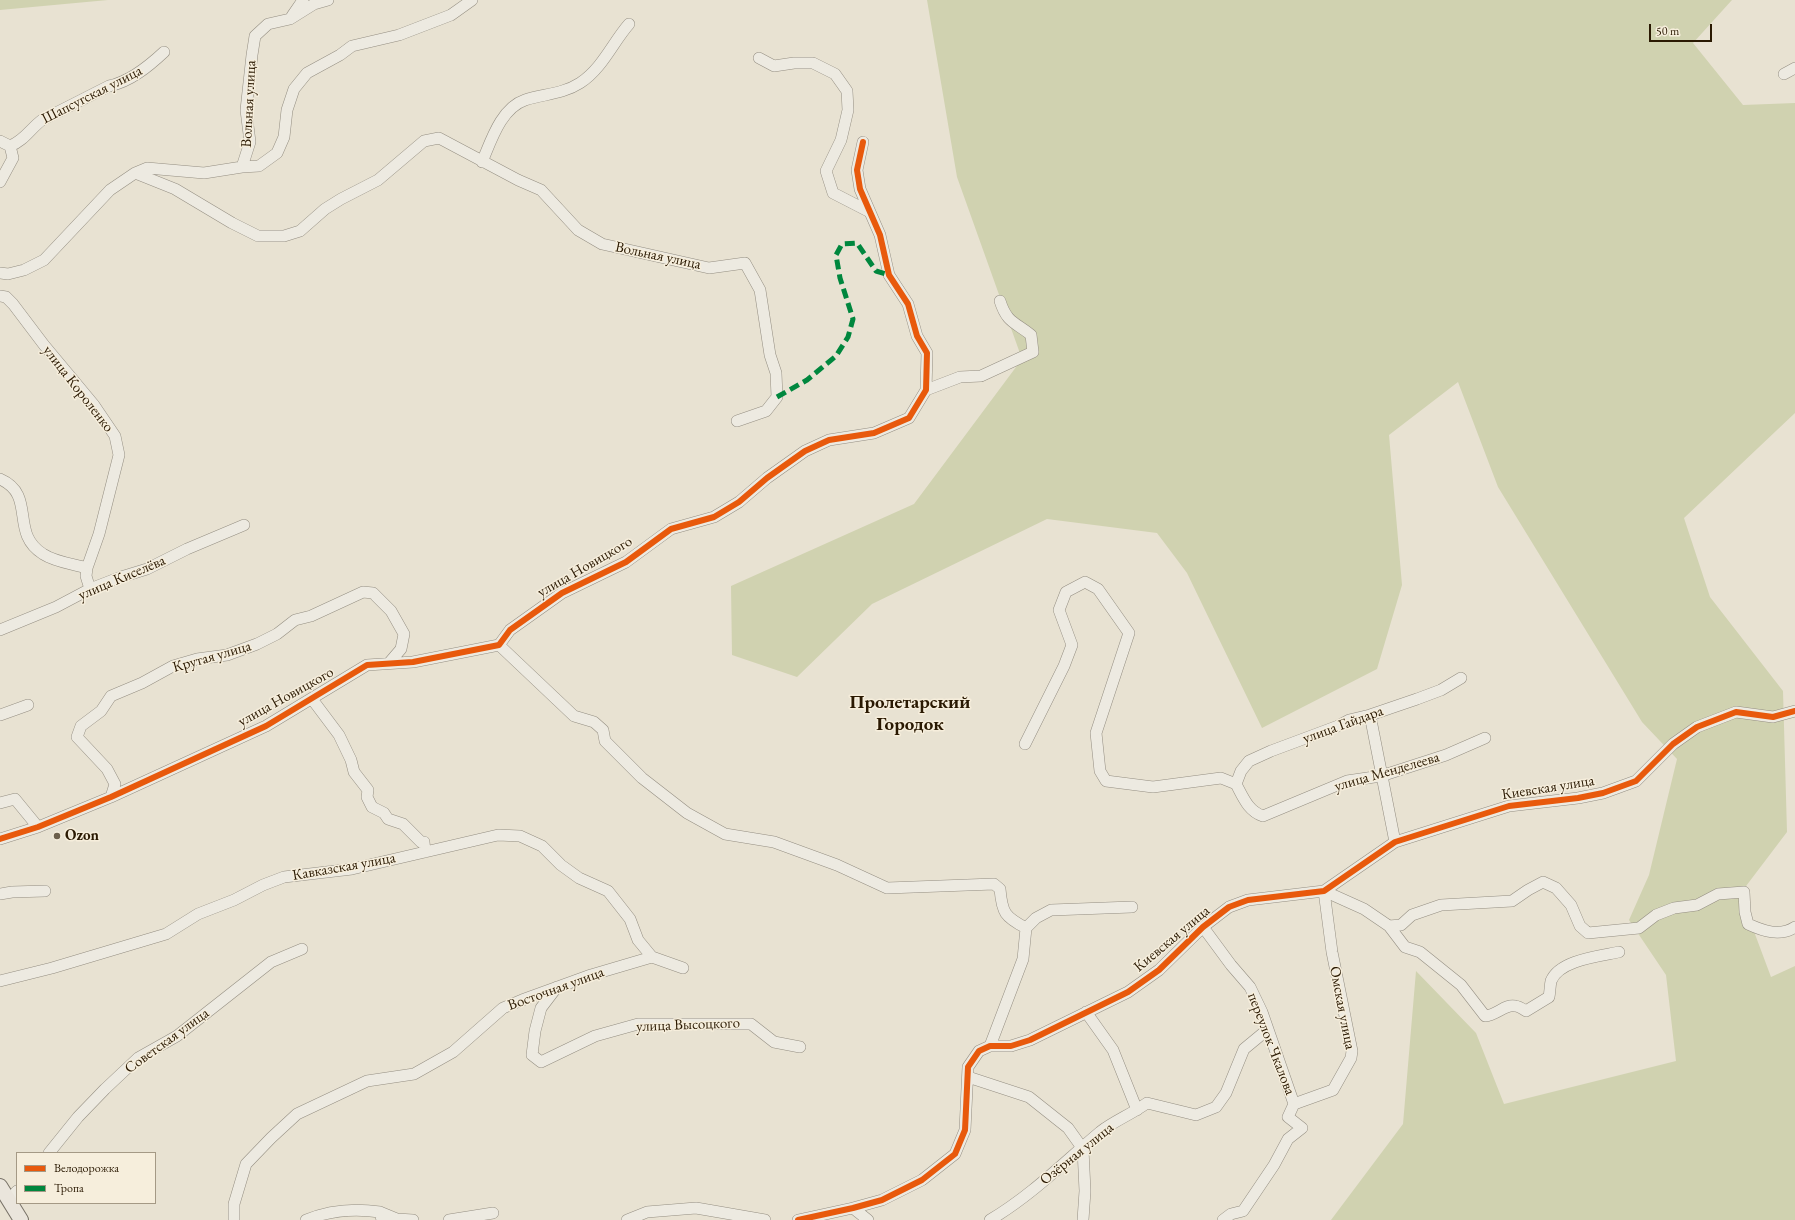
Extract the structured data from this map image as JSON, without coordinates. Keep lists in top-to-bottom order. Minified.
{"streets":{"street":["Шапсугская улица","Вольная улица","улица Короленко","улица Новицкого","улица Киселёва","Крутая улица","улица Гайдара","улица Менделеева","Киевская улица","Кавказская улица","Восточная улица","Омская улица","улица Высоцкого","Советская улица","переулок Чкалова","Озёрная улица"]},"crossings":[["улица Короленко","улица Киселёва"],["улица Новицкого","Крутая улица"],["улица Гайдара","улица Менделеева"],["Киевская улица","Омская улица"],["Киевская улица","переулок Чкалова"],["Кавказская улица","Восточная улица"],["Восточная улица","улица Высоцкого"],["Омская улица","переулок Чкалова"],["переулок Чкалова","Озёрная улица"]],"districts":["Пролетарский Городок"],"places":["Ozon"],"legend":["Велодорожка","Тропа"],"scale_bar":"50 m"}
